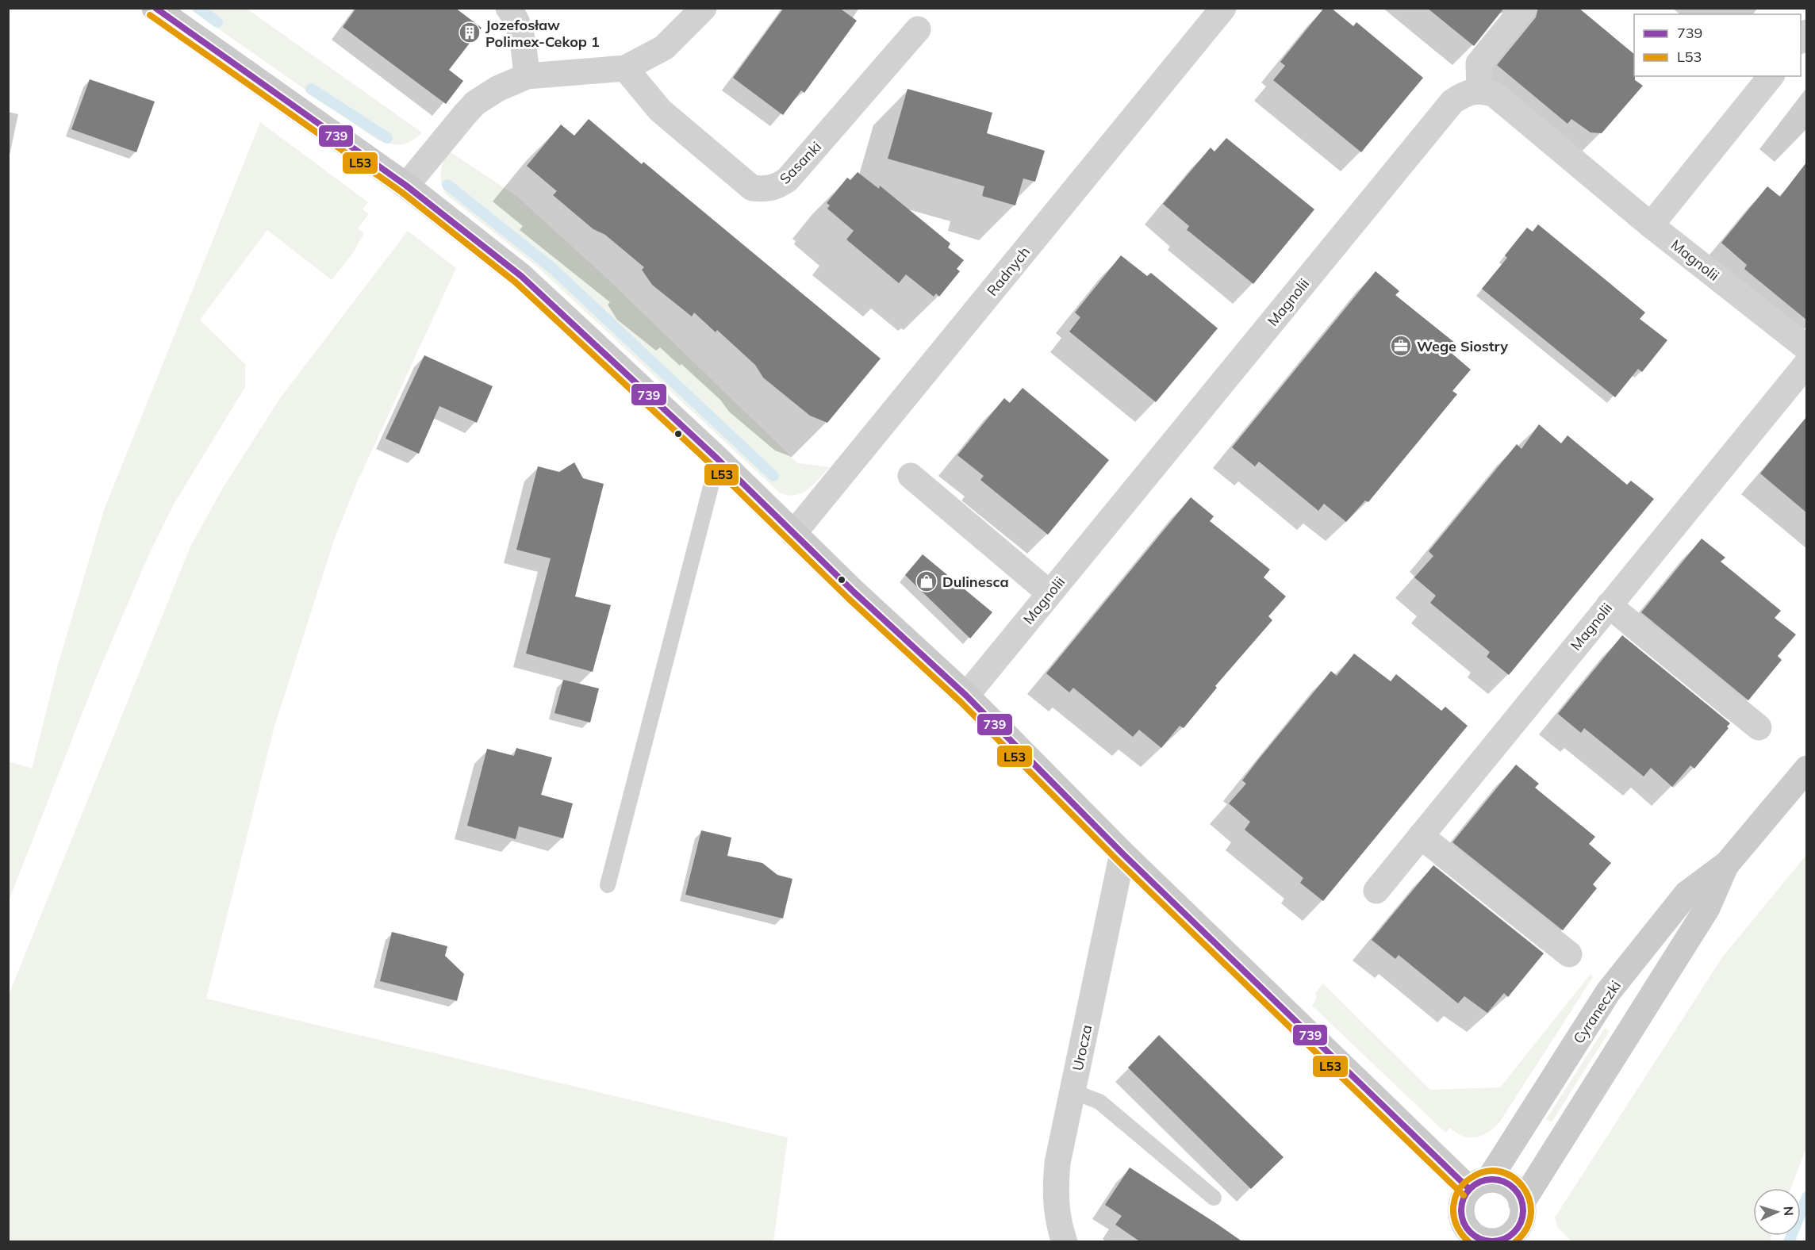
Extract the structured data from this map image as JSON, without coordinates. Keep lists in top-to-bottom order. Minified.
{"streets":{"street":["Sasanki","Magnolii","Radnych","Cyraneczki","Urocza"]},"places":{"building":["Jozefosław Polimex-Cekop 1"],"office":["Wege Siostry"],"shop":["Dulinesca"]},"lines":["transit line 739","transit line L53"],"legend":["739","L53"],"north":"right"}
